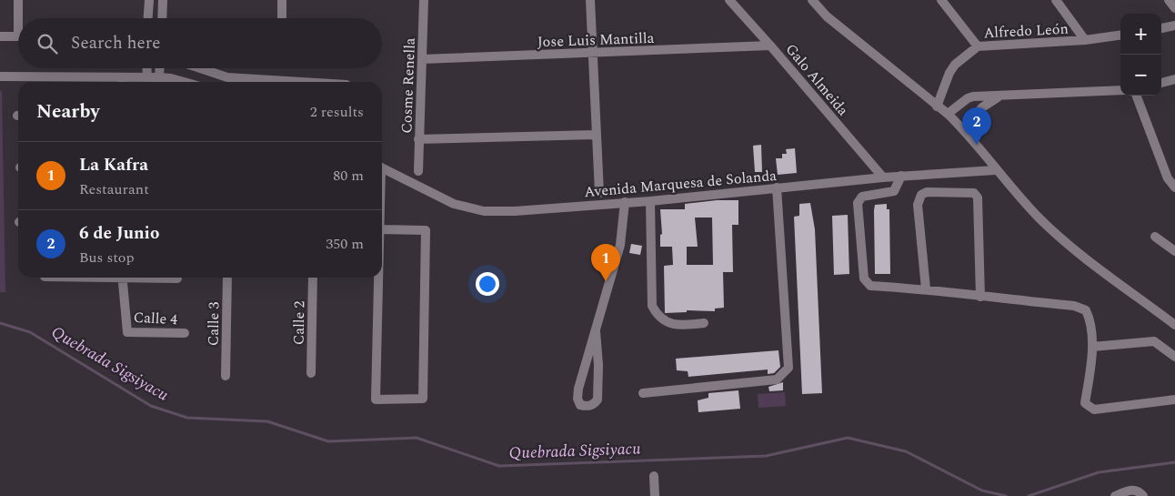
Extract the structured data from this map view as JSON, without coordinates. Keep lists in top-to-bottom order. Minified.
{"streets":{"street":["Alfredo León","Jose Luis Mantilla","Galo Almeida","Cosme Renella","Avenida Marquesa de Solanda","Calle 4","Calle 2","Calle 3"]},"crossings":[["Jose Luis Mantilla","Galo Almeida"],["Jose Luis Mantilla","Cosme Renella"],["Galo Almeida","Avenida Marquesa de Solanda"]],"water":["Quebrada Sigsiyacu"],"page":{"map_buttons":["+","−"],"search":"Search here","heading":["Nearby","2 results"],"pins":["2","1"],"list":[{"mark":"1","name":"La Kafra","note":"Restaurant","value":"80 m"},{"mark":"2","name":"6 de Junio","note":"Bus stop","value":"350 m"}]}}
